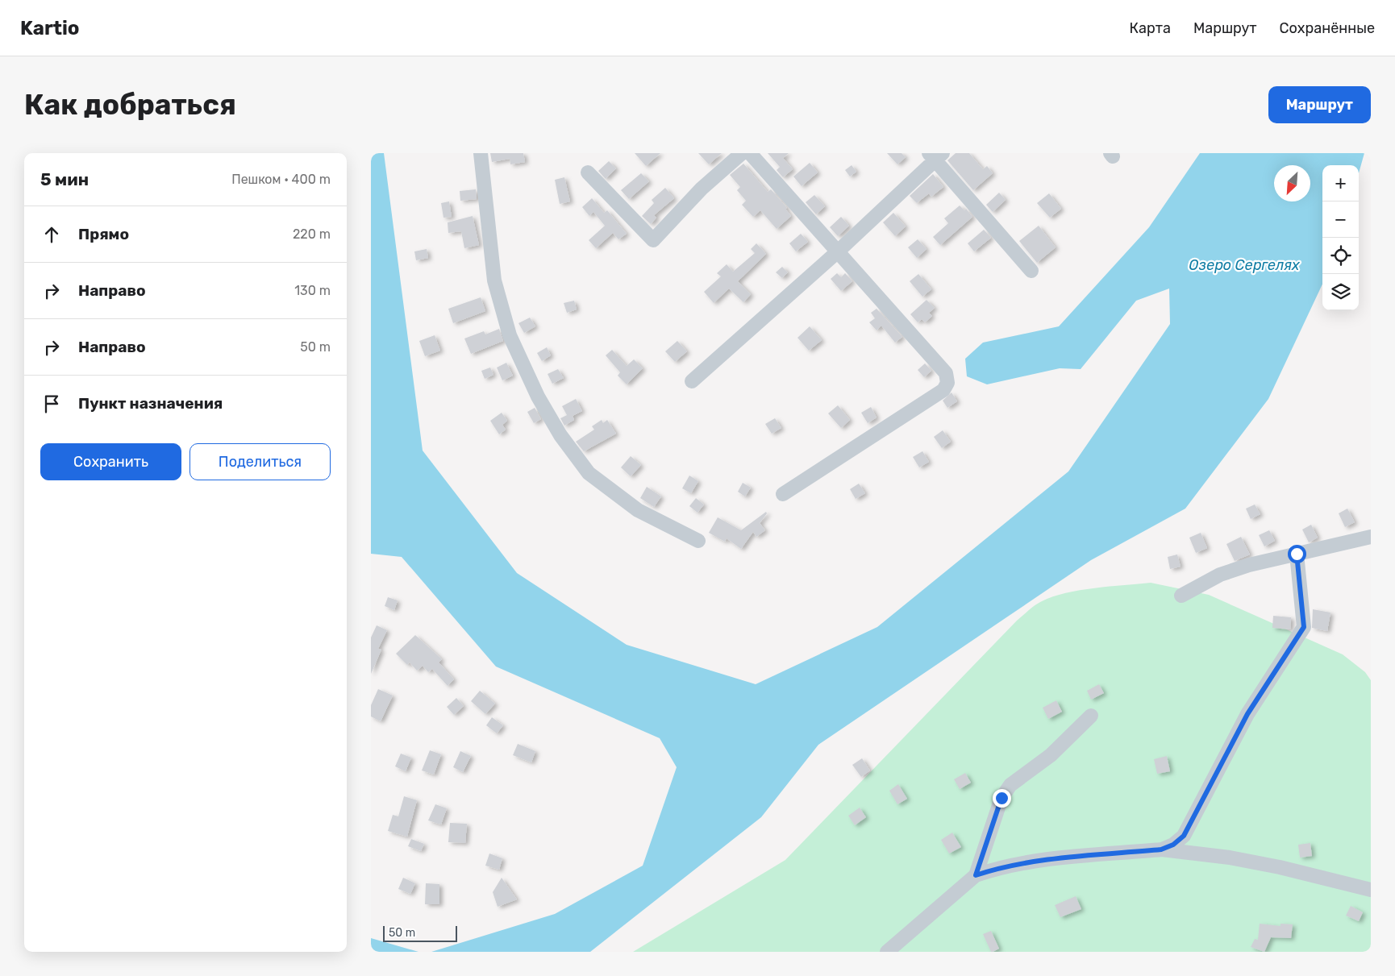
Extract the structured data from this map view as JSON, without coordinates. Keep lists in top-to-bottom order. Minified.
{"water":["Озеро Сергелях"],"scale_bar":"50 m","north":"bottom left","page":{"header":"Kartio","nav":["Карта","Маршрут","Сохранённые"],"buttons":["Маршрут",["Сохранить","Поделиться"]],"title":"Как добраться","heading":["5 мин","Пешком · 400 m"],"map_buttons":["+","−"],"list":[["Прямо","220 m"],["Направо","130 m"],["Направо","50 m"],"Пункт назначения"],"scale":"50 m"}}
